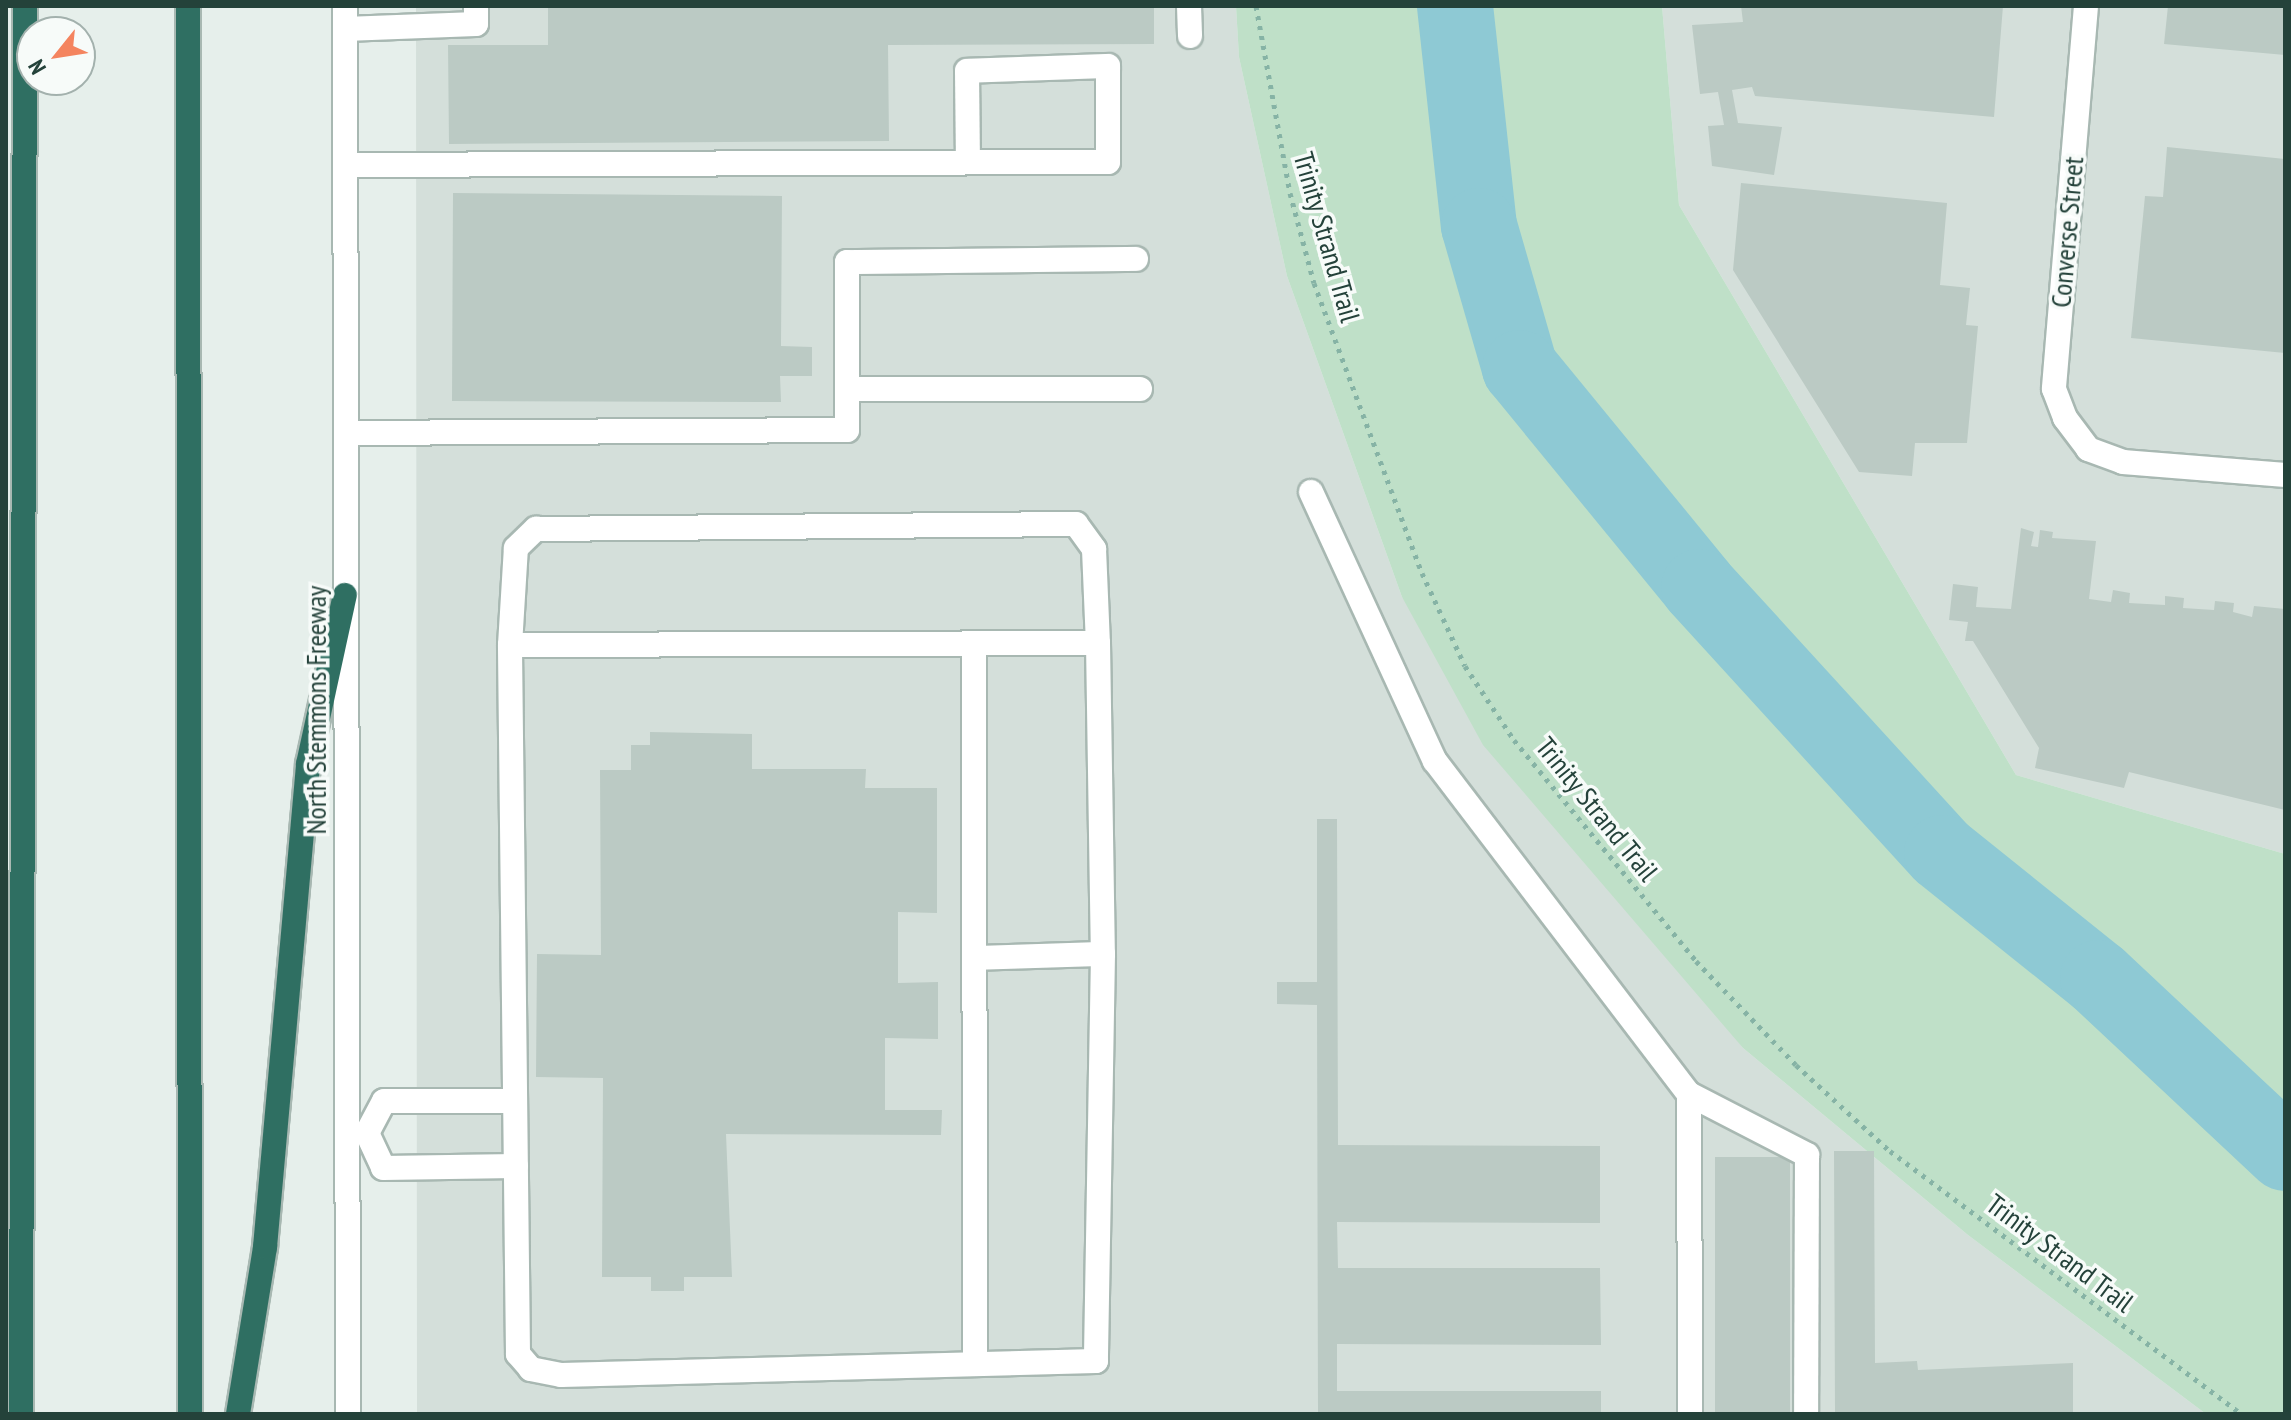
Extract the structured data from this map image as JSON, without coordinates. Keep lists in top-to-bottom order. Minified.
{"streets":{"main road":["Converse Street","North Stemmons Freeway"],"path":["Trinity Strand Trail"]},"north":"bottom left"}
